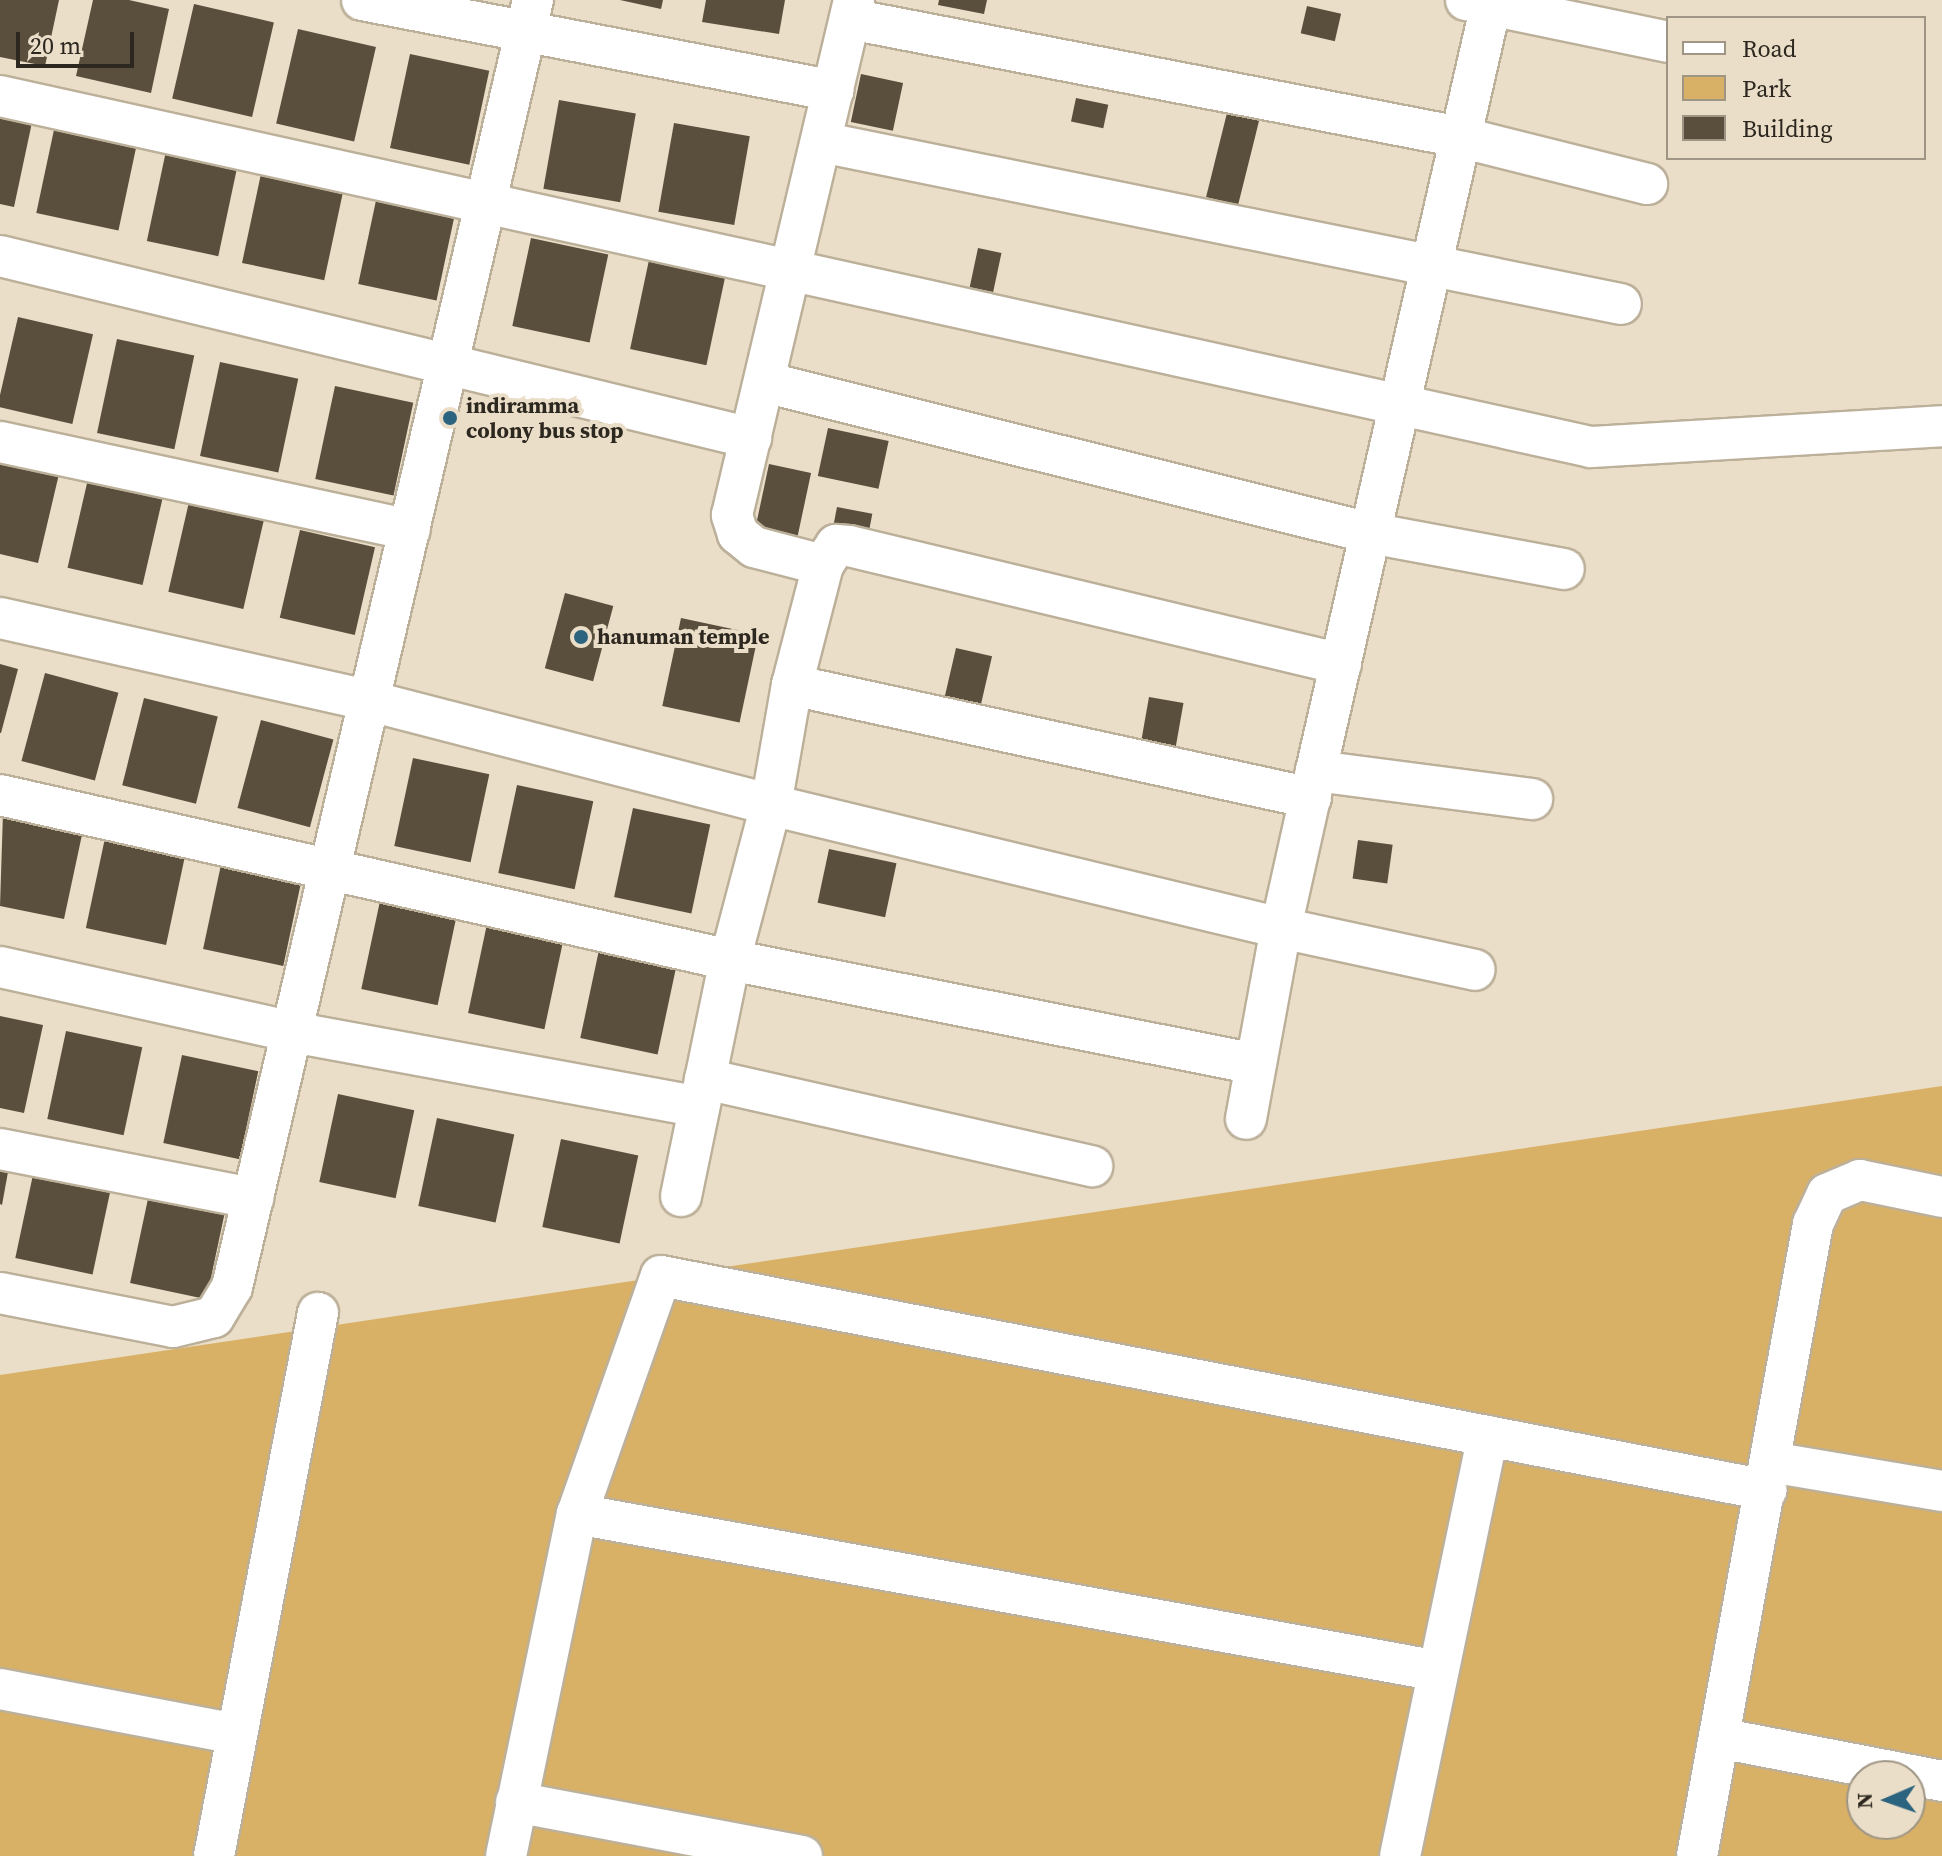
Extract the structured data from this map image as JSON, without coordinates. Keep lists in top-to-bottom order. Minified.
{"places":["indiramma colony bus stop","hanuman temple"],"legend":["Road","Park","Building"],"scale_bar":"20 m","north":"left"}
